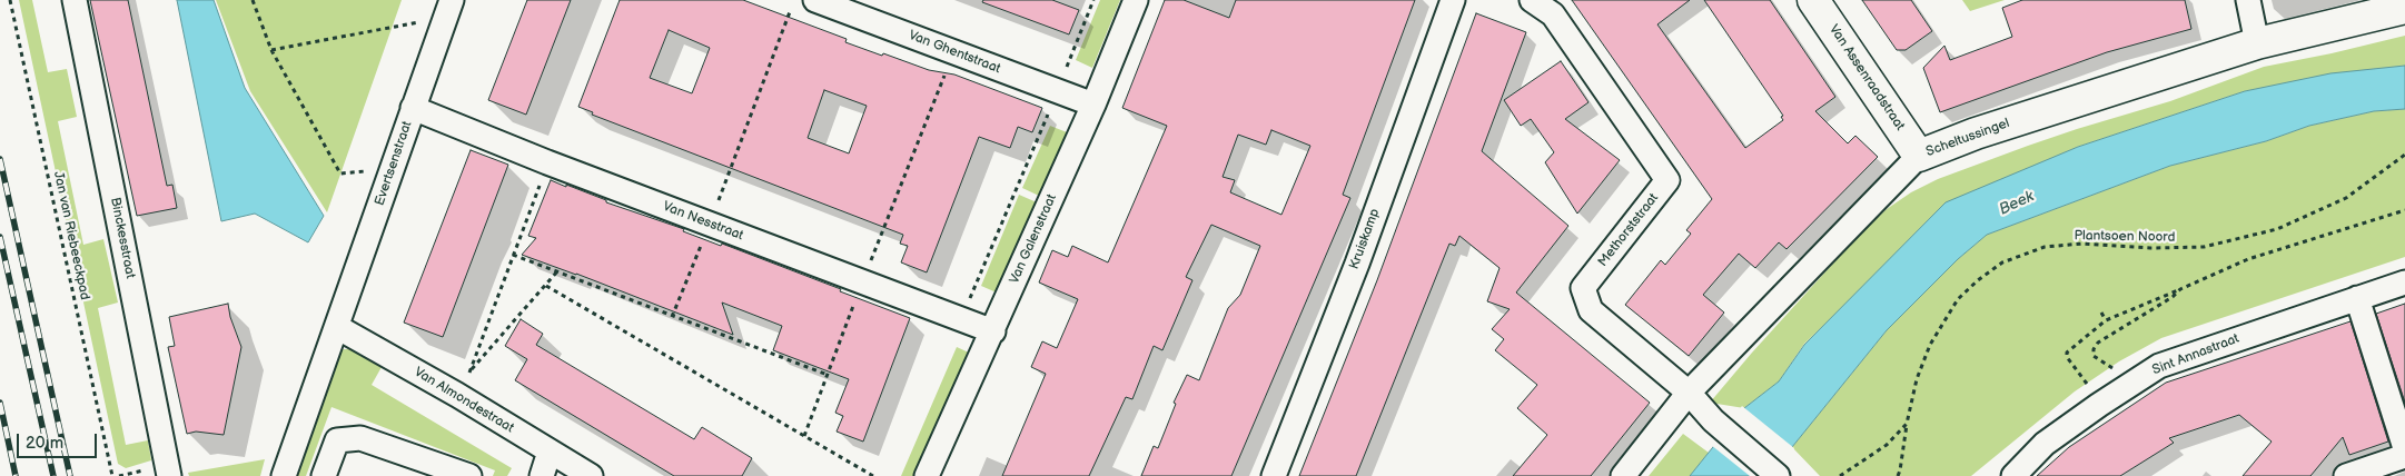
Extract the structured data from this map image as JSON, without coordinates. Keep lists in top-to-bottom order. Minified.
{"streets":{"street":["Van Ghentstraat","Van Assenraadstraat","Scheltussingel","Evertsenstraat","Van Nesstraat","Methorststraat","Binckesstraat","Van Galenstraat","Kruiskamp","Sint Annastraat","Van Almondestraat"],"path":["Jan van Riebeeckpad","Plantsoen Noord"]},"crossings":[["Van Ghentstraat","Van Galenstraat"],["Van Assenraadstraat","Scheltussingel"],["Scheltussingel","Methorststraat"],["Evertsenstraat","Van Nesstraat"],["Evertsenstraat","Van Almondestraat"],["Van Nesstraat","Van Galenstraat"]],"water":["Beek"],"scale_bar":"20 m"}
